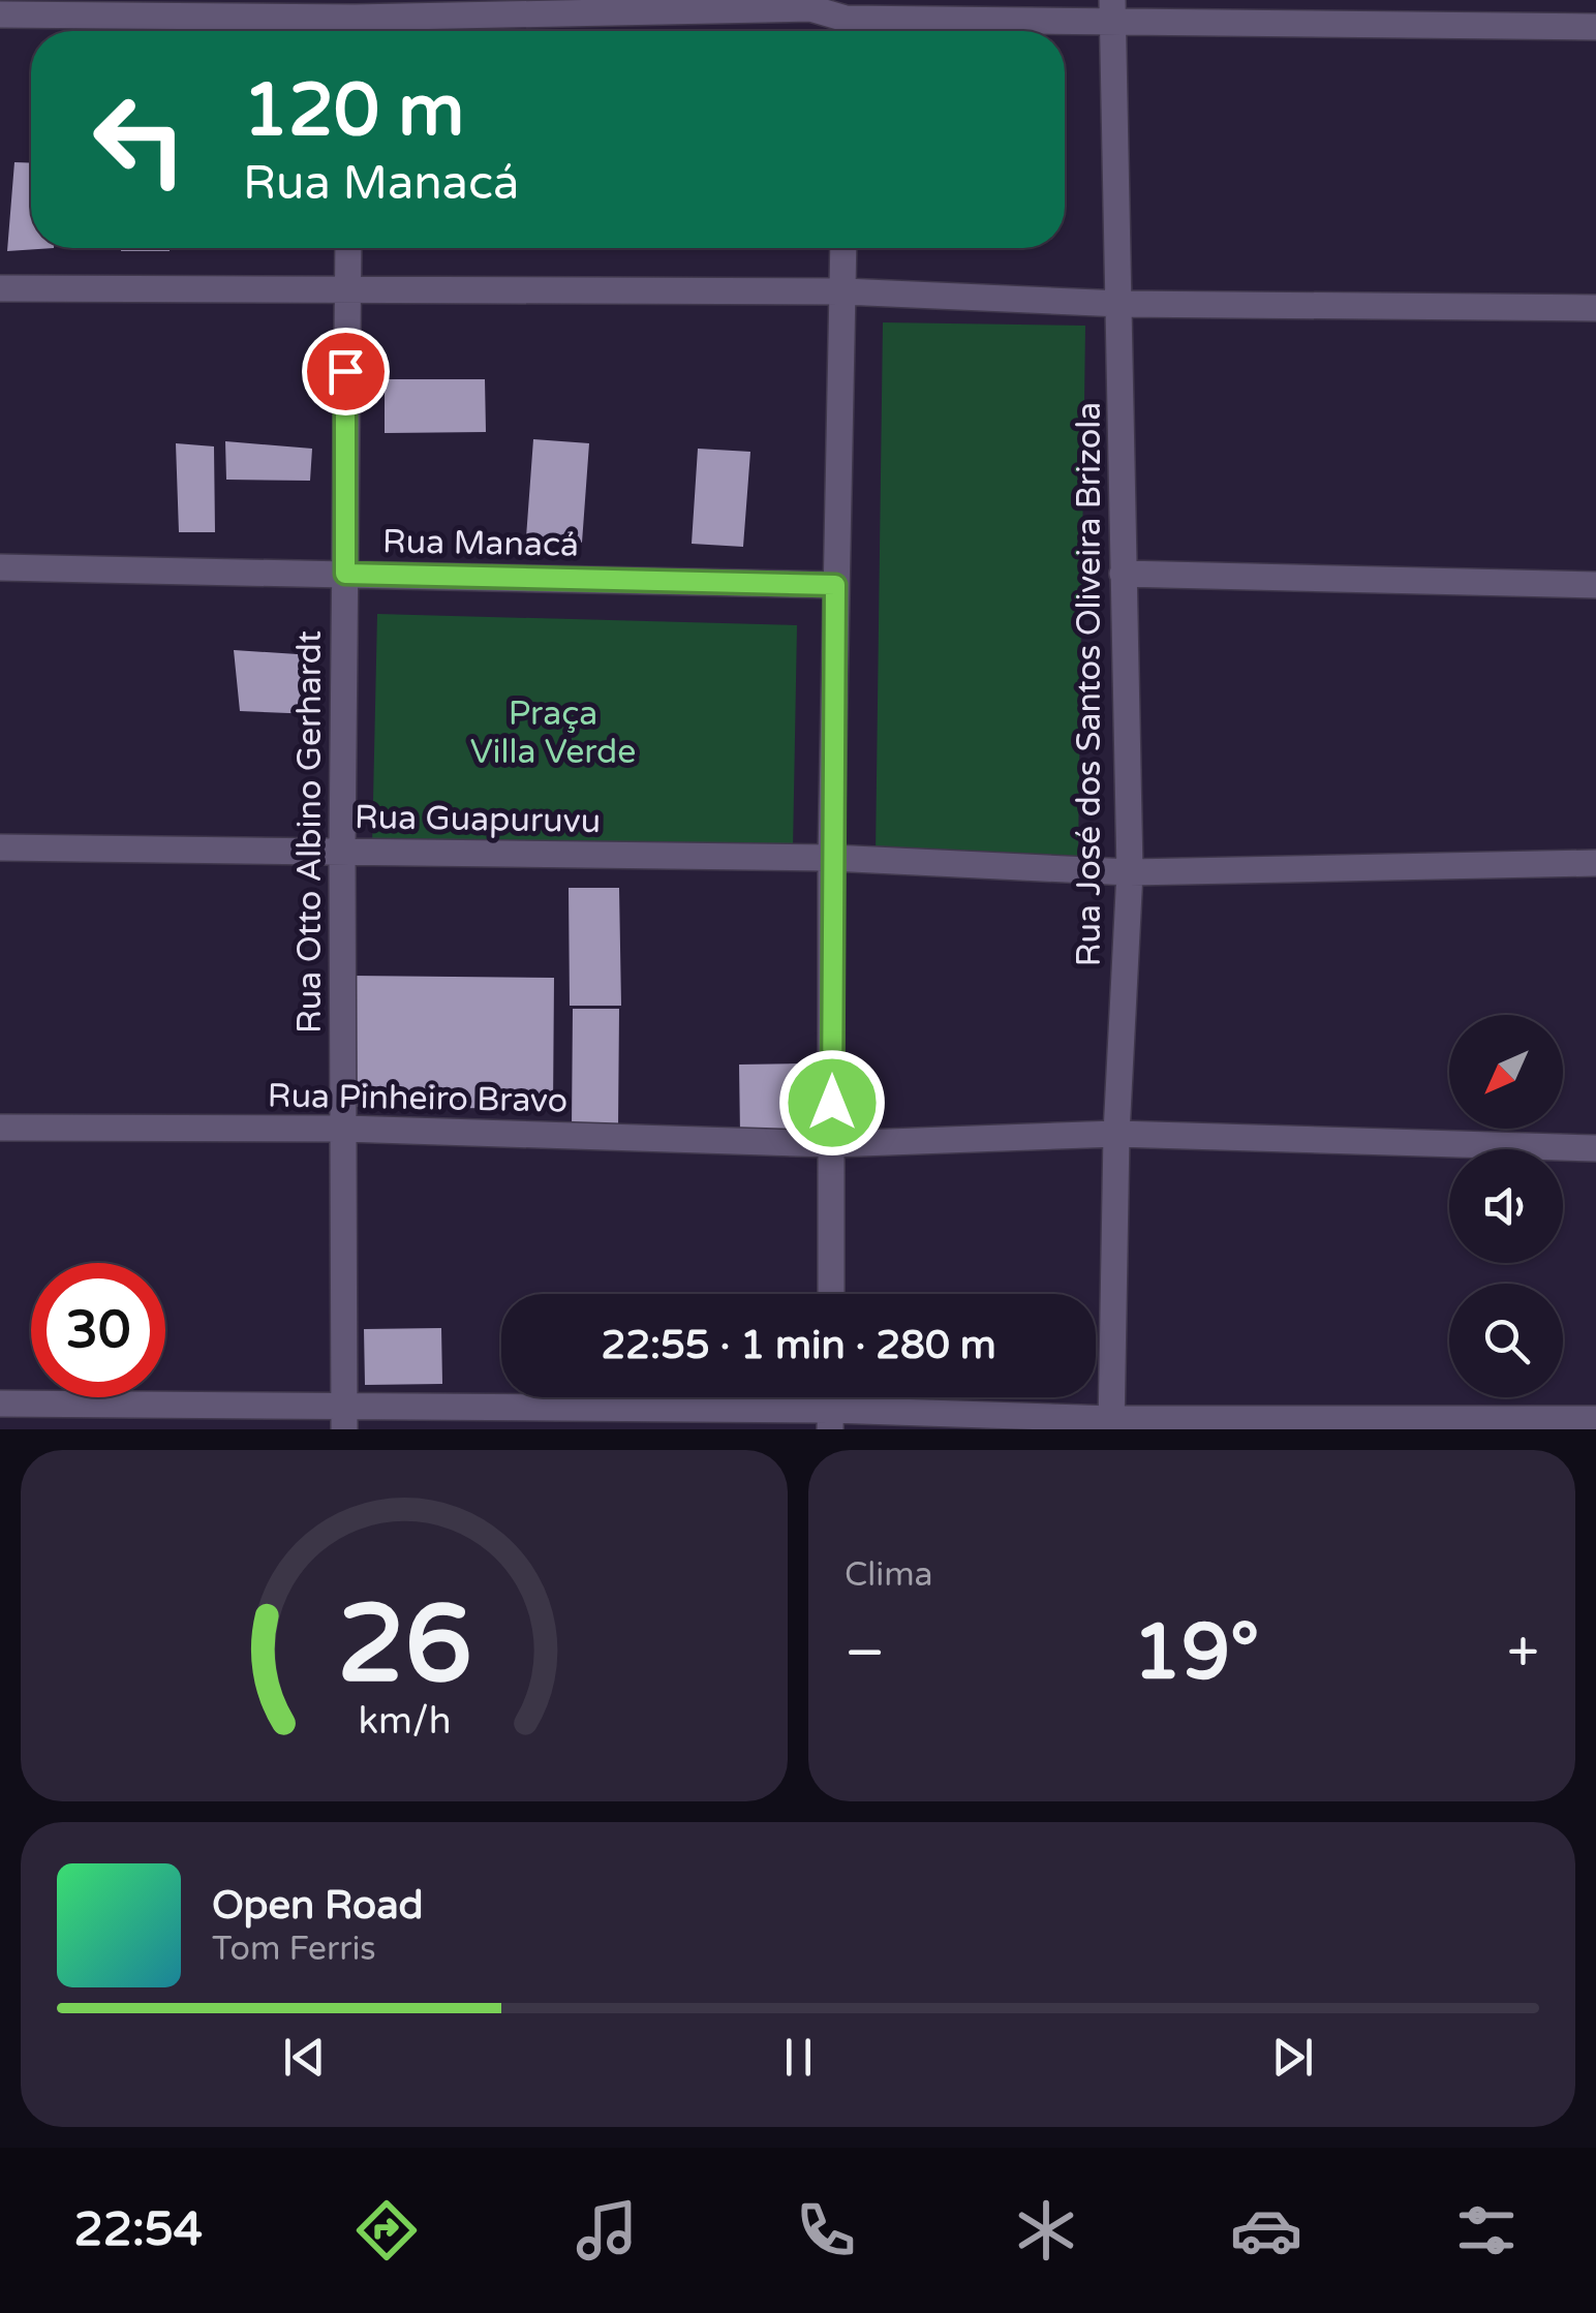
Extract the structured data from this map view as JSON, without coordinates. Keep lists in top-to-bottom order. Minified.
{"streets":{"street":["Rua Manacá","Rua José dos Santos Oliveira Brizola","Rua Guapuruvu","Rua Otto Albino Gerhardt","Rua Pinheiro Bravo"]},"crossings":[["Rua Manacá","Rua Otto Albino Gerhardt"],["Rua José dos Santos Oliveira Brizola","Rua Guapuruvu"],["Rua José dos Santos Oliveira Brizola","Rua Pinheiro Bravo"],["Rua Guapuruvu","Rua Otto Albino Gerhardt"],["Rua Otto Albino Gerhardt","Rua Pinheiro Bravo"]],"parks":["Praça Villa Verde"],"north":"bottom left","page":{"turn":["120 m","Rua Manacá"],"limit":"30","trip":"22:55 · 1 min · 280 m","tile":"Clima","heat":["−","19°","+"],"song":["Open Road","Tom Ferris"],"tabs":"22:54","gauge":["26","km/h"]}}
